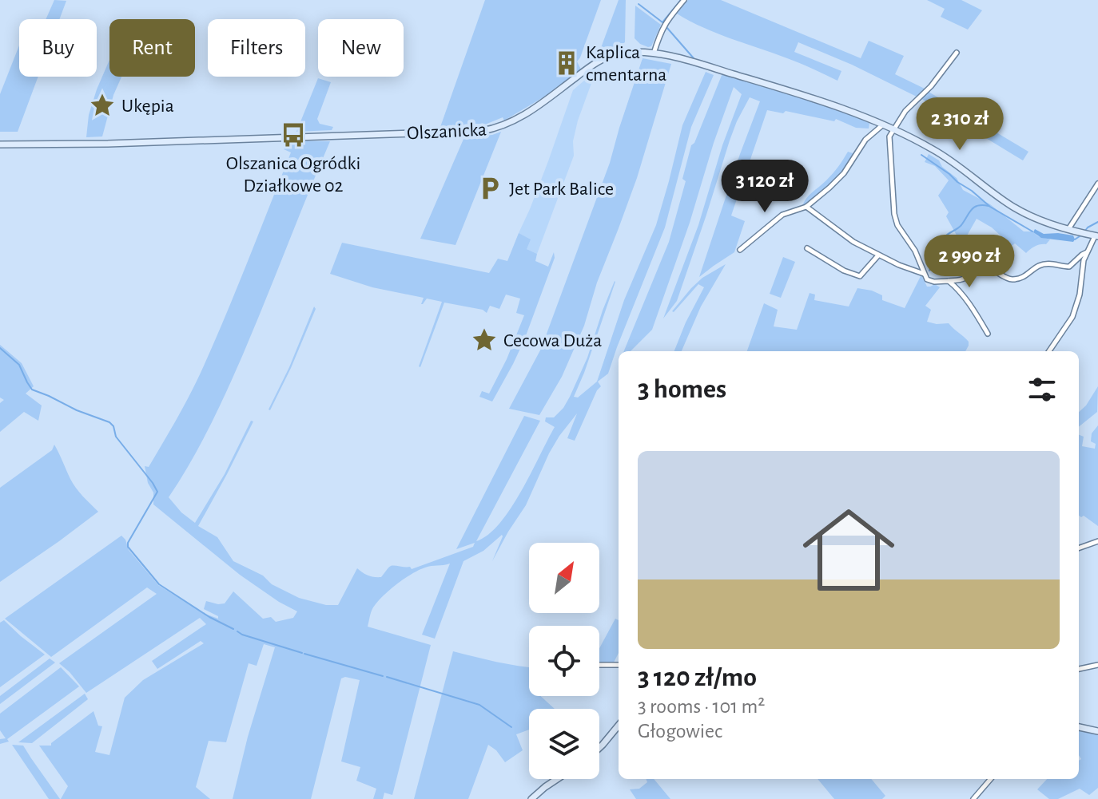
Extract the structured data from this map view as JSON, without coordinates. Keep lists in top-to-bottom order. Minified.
{"streets":{"street":["Olszanicka"]},"places":{"building":["Kaplica cmentarna"],"place":["Ukępia","Cecowa Duża"],"bus stop":["Olszanica Ogródki Działkowe 02"],"parking":["Jet Park Balice"]},"north":"top right","page":{"chip":["Buy","Rent","Filters","New"],"price":["2 310 zł","3 120 zł","2 990 zł"],"heading":"3 homes","list":[{"name":"3 120 zł/mo","note":"3 rooms · 101 m² · Głogowiec"}]}}
